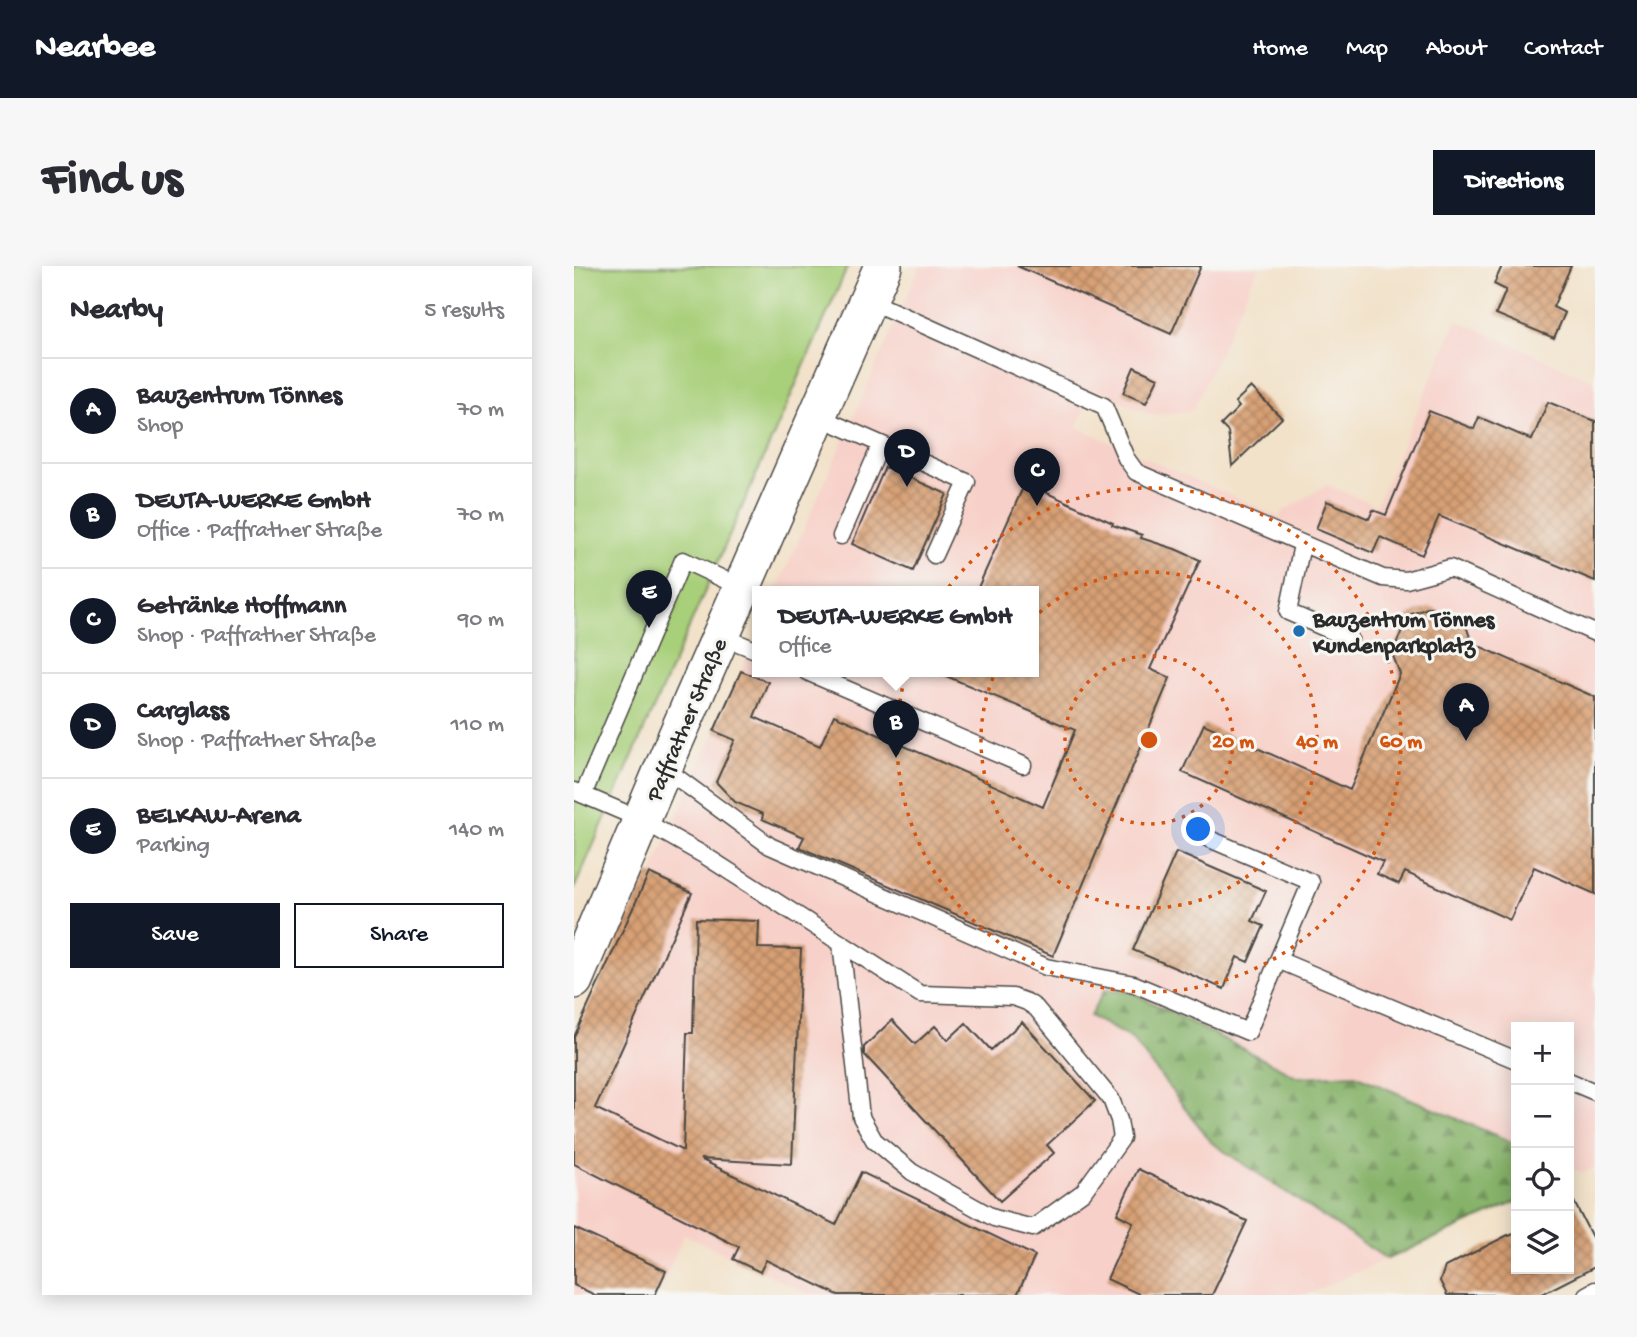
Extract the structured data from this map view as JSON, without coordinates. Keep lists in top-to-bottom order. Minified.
{"streets":{"street":["Paffrather Straße"]},"places":["Bauzentrum Tönnes Kundenparkplatz"],"page":{"header":"Nearbee","nav":["Home","Map","About","Contact"],"buttons":["Directions",["Save","Share"]],"title":"Find us","heading":["Nearby","5 results"],"list":[{"mark":"A","name":"Bauzentrum Tönnes","note":"Shop","value":"70 m"},{"mark":"B","name":"DEUTA-WERKE GmbH","note":"Office · Paffrather Straße","value":"70 m"},{"mark":"C","name":"Getränke Hoffmann","note":"Shop · Paffrather Straße","value":"90 m"},{"mark":"D","name":"Carglass","note":"Shop · Paffrather Straße","value":"110 m"},{"mark":"E","name":"BELKAW-Arena","note":"Parking","value":"140 m"}],"pins":["D","C","E","A","B"],"popup":["DEUTA-WERKE GmbH","Office"],"map_buttons":["+","−"]},"rings":["20 m","40 m","60 m"]}
